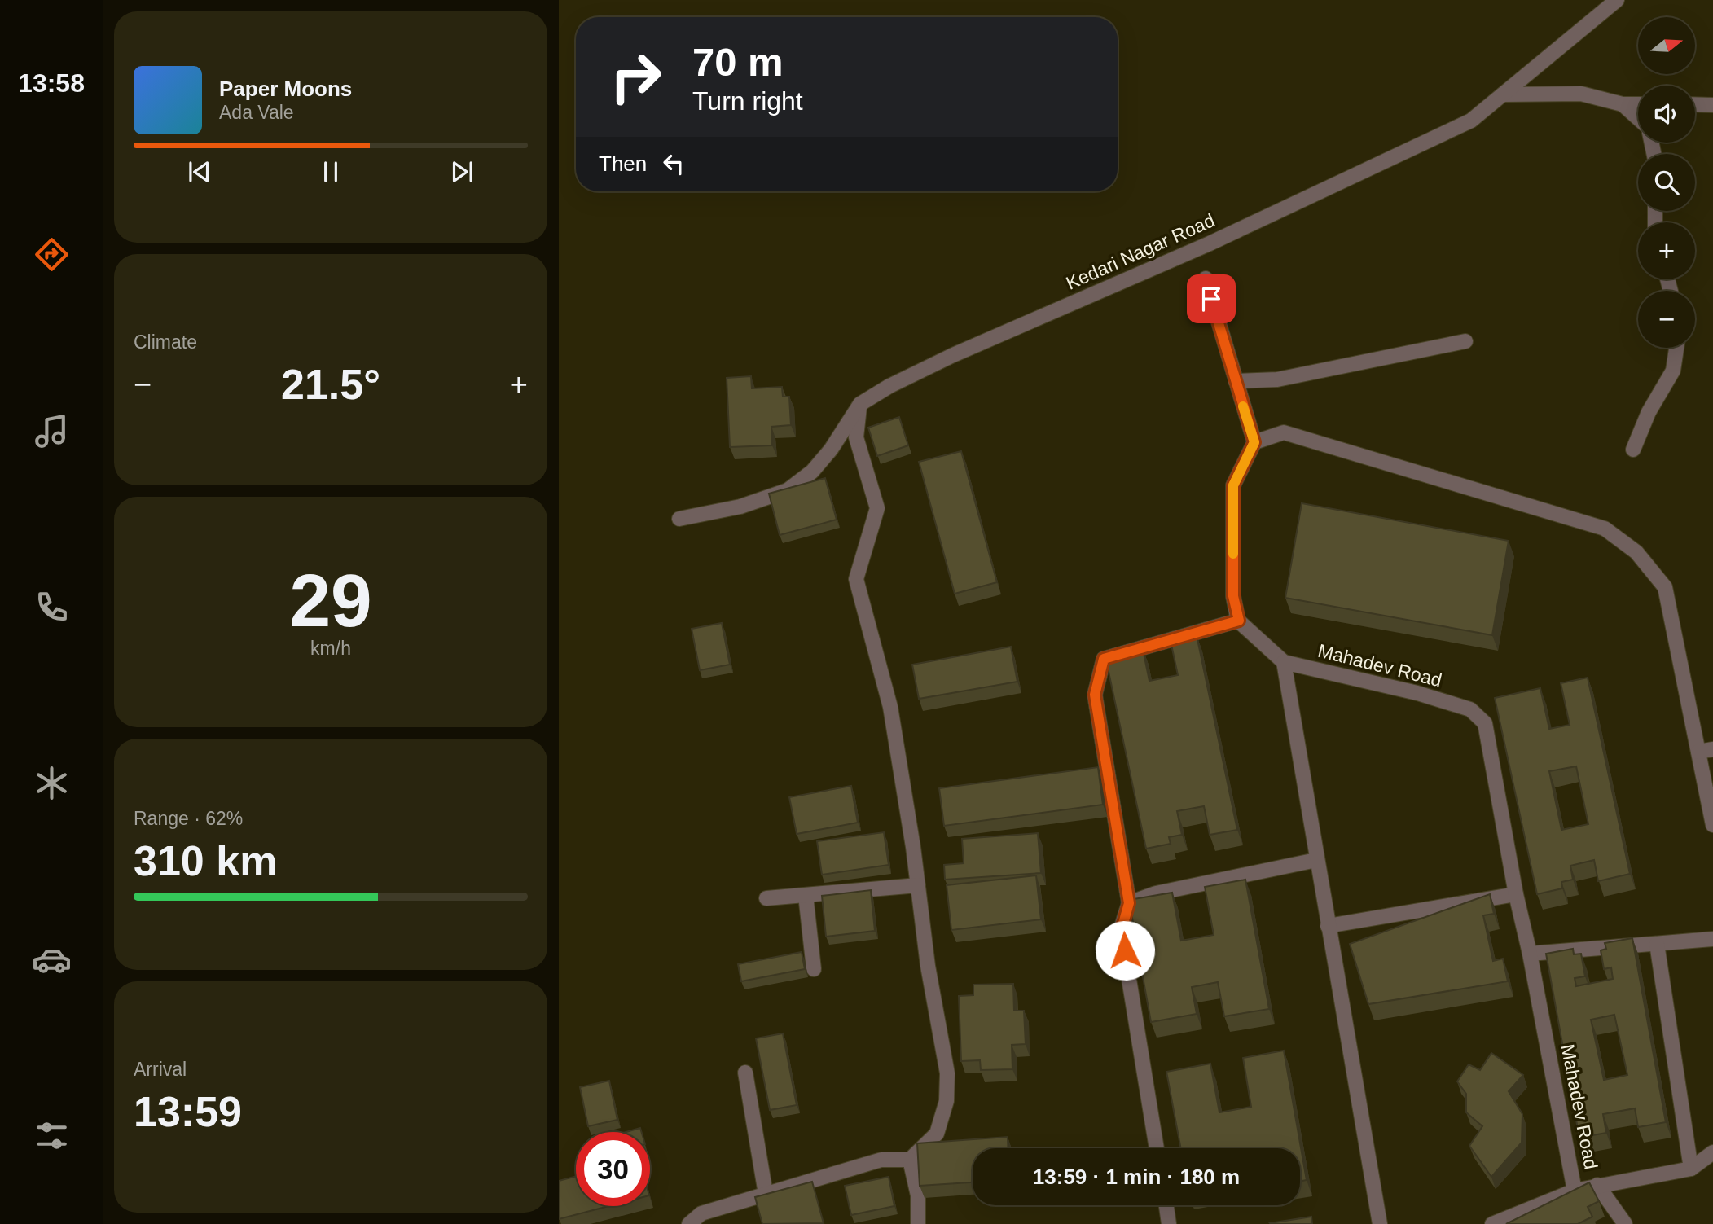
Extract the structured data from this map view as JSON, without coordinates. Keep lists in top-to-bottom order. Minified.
{"streets":{"street":["Kedari Nagar Road","Mahadev Road"]},"north":"right","page":{"tabs":"13:58","map_buttons":["+","−"],"turn":["70 m","Turn right"],"song":["Paper Moons","Ada Vale"],"then":"Then","tile":["Climate",["29","km/h"],["Range · 62%","310 km"],["Arrival","13:59"]],"heat":["−","21.5°","+"],"limit":"30","trip":"13:59 · 1 min · 180 m"}}
